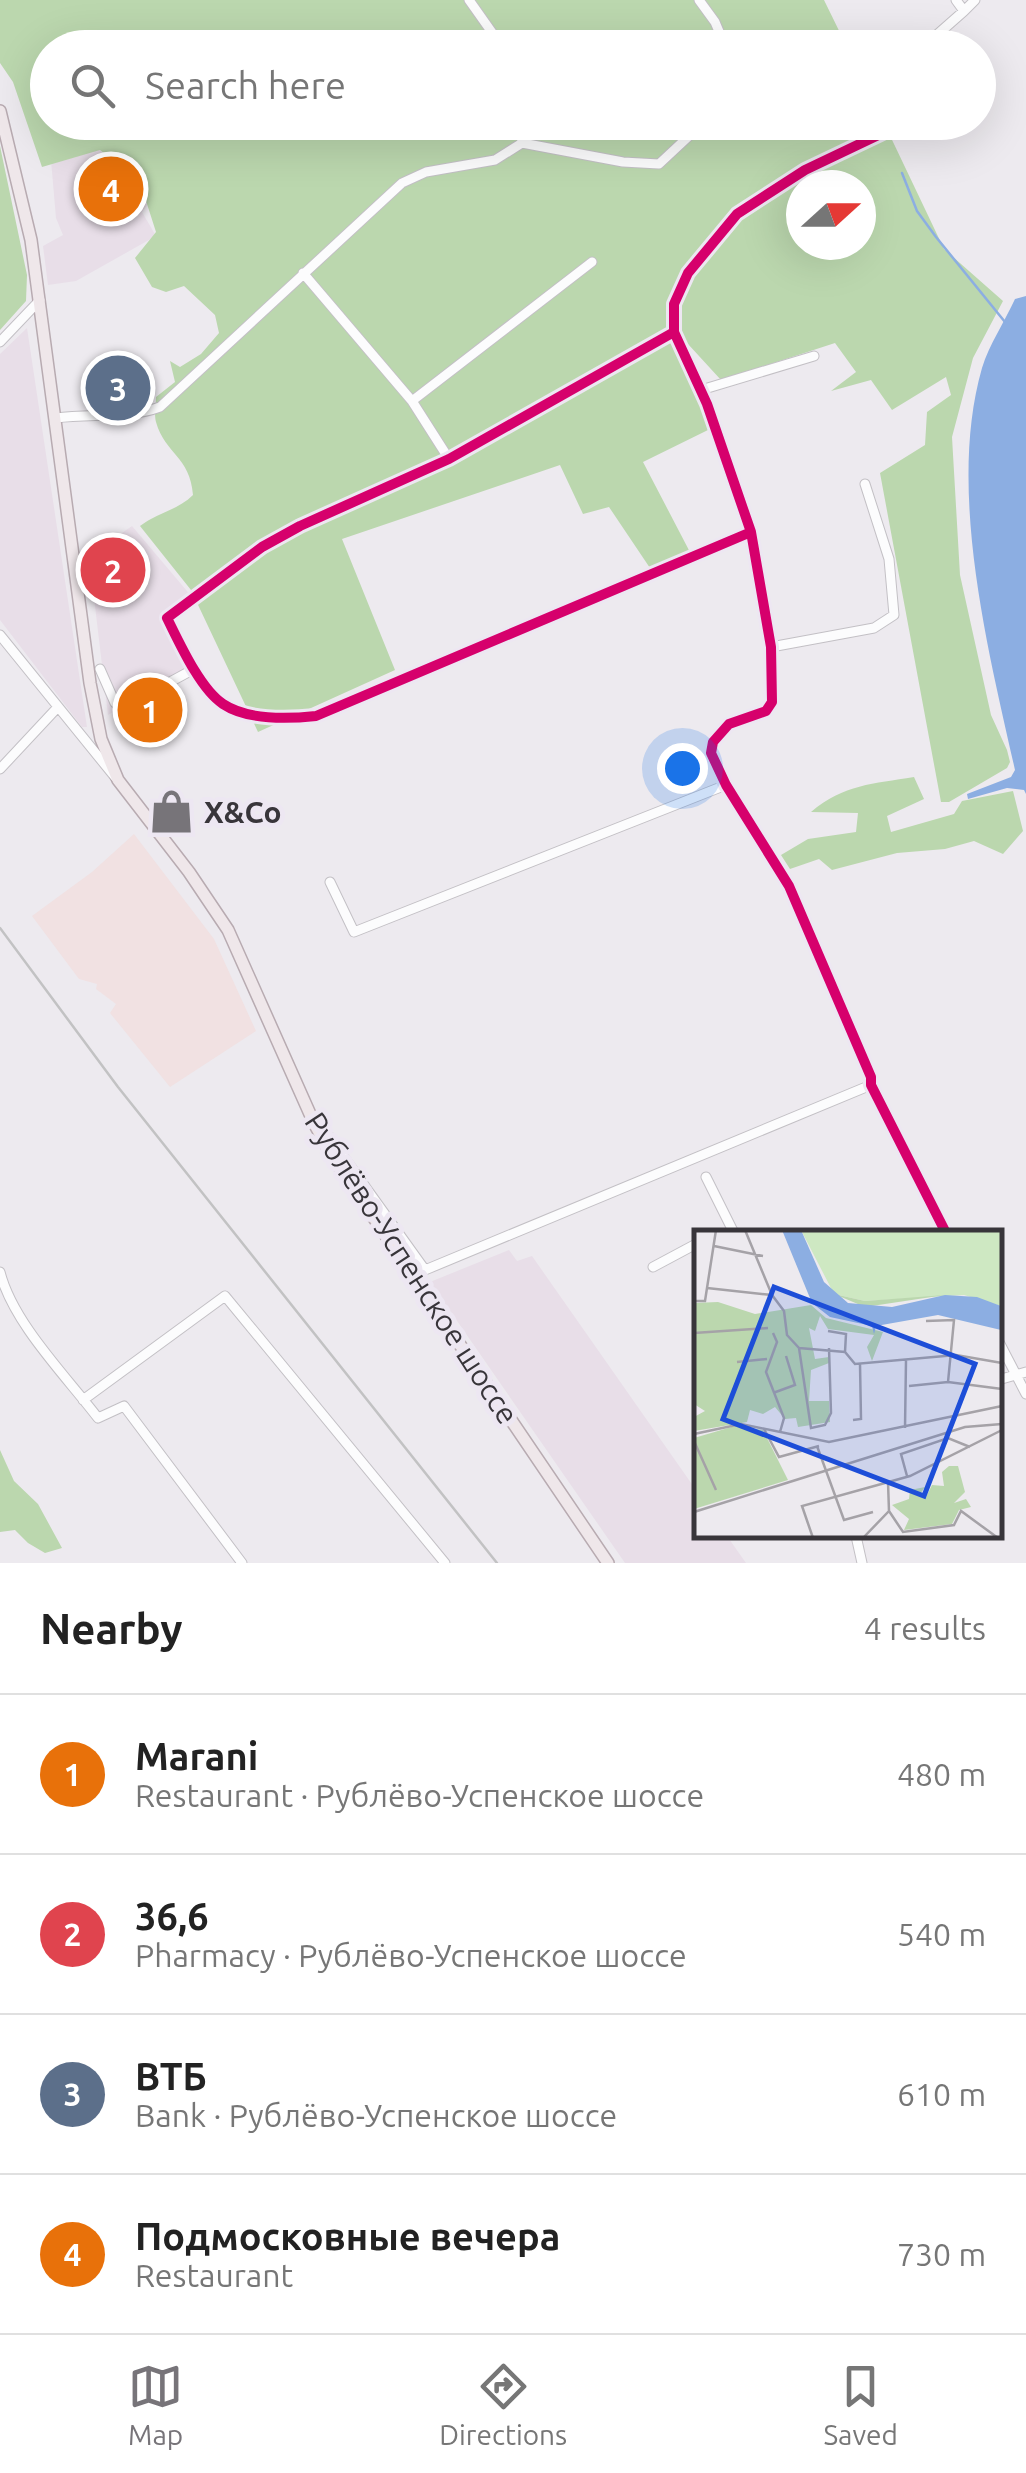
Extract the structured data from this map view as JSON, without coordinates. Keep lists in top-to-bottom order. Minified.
{"streets":{"main road":["Рублёво-Успенское шоссе"]},"places":{"shop":["X&Co"]},"north":"right","page":{"search":"Search here","pins":["4","3","2","1"],"heading":["Nearby","4 results"],"list":[{"mark":"1","name":"Marani","note":"Restaurant · Рублёво-Успенское шоссе","value":"480 m"},{"mark":"2","name":"36,6","note":"Pharmacy · Рублёво-Успенское шоссе","value":"540 m"},{"mark":"3","name":"ВТБ","note":"Bank · Рублёво-Успенское шоссе","value":"610 m"},{"mark":"4","name":"Подмосковные вечера","note":"Restaurant","value":"730 m"}],"nav":["Map","Directions","Saved"]}}
